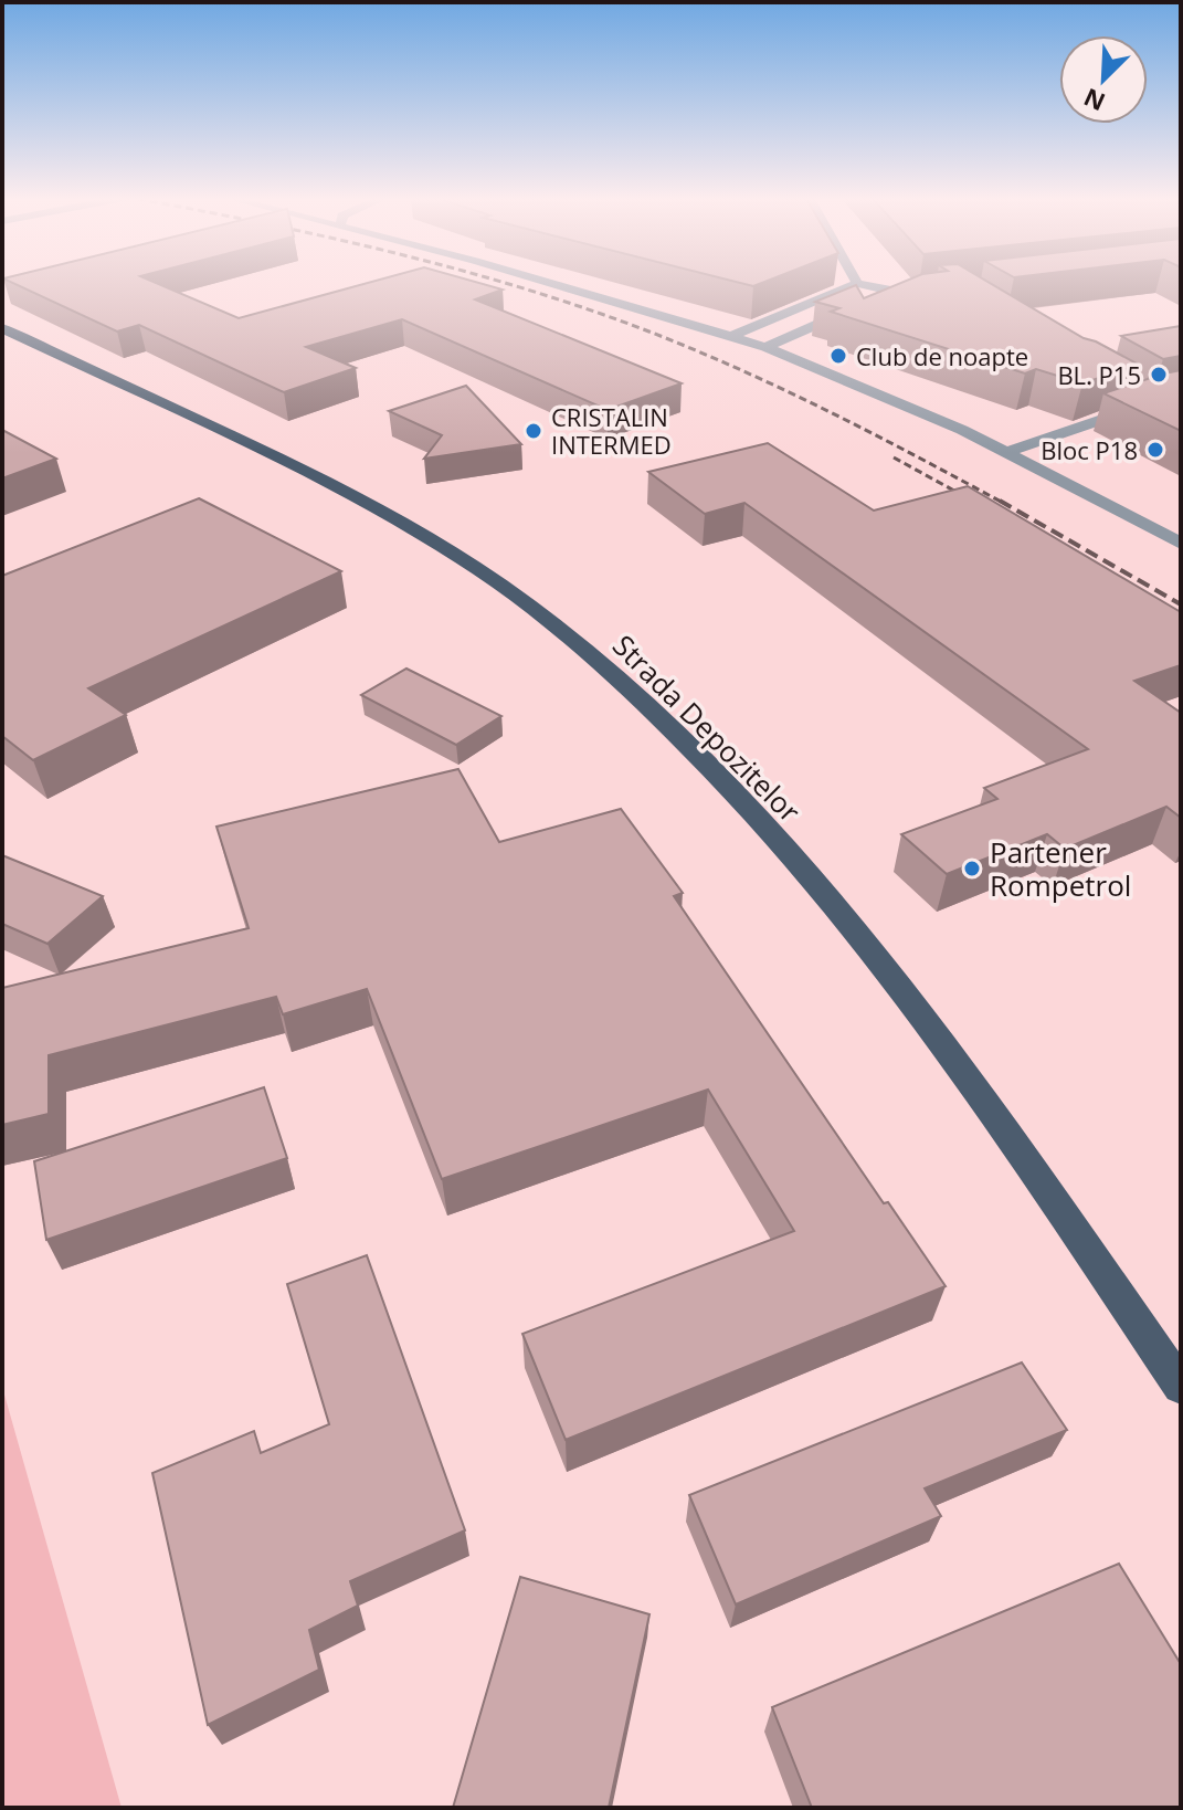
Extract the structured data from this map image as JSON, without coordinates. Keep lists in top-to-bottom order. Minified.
{"streets":{"main road":["Strada Depozitelor"]},"places":["Club de noapte","BL. P15","CRISTALIN INTERMED","Bloc P18","Partener Rompetrol"],"north":"bottom left"}
